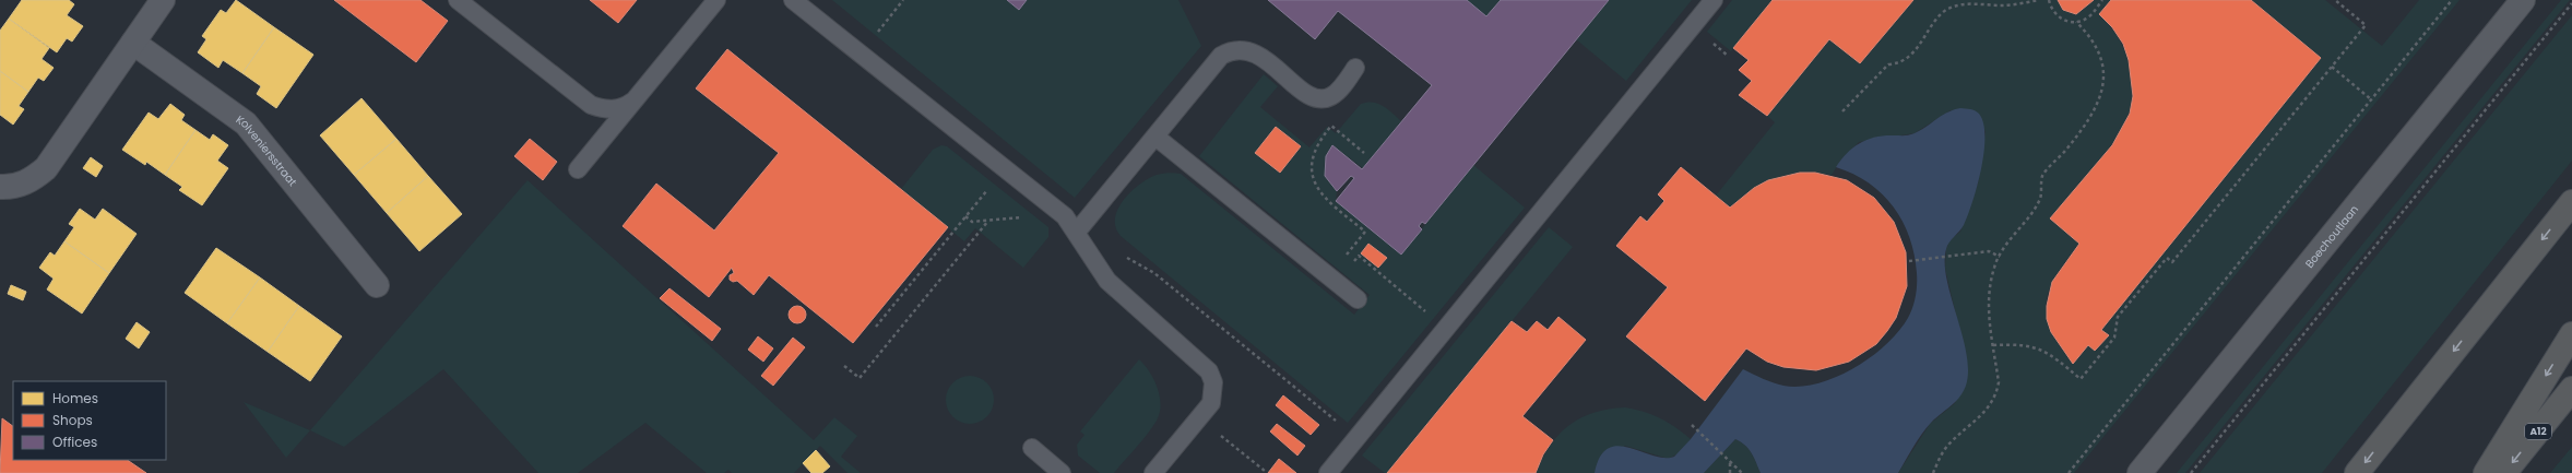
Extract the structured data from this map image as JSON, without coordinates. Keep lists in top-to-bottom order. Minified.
{"streets":{"highway":["A12"],"main road":["Boechoutlaan"],"street":["Kolveniersstraat"]},"legend":["Homes","Shops","Offices"]}
